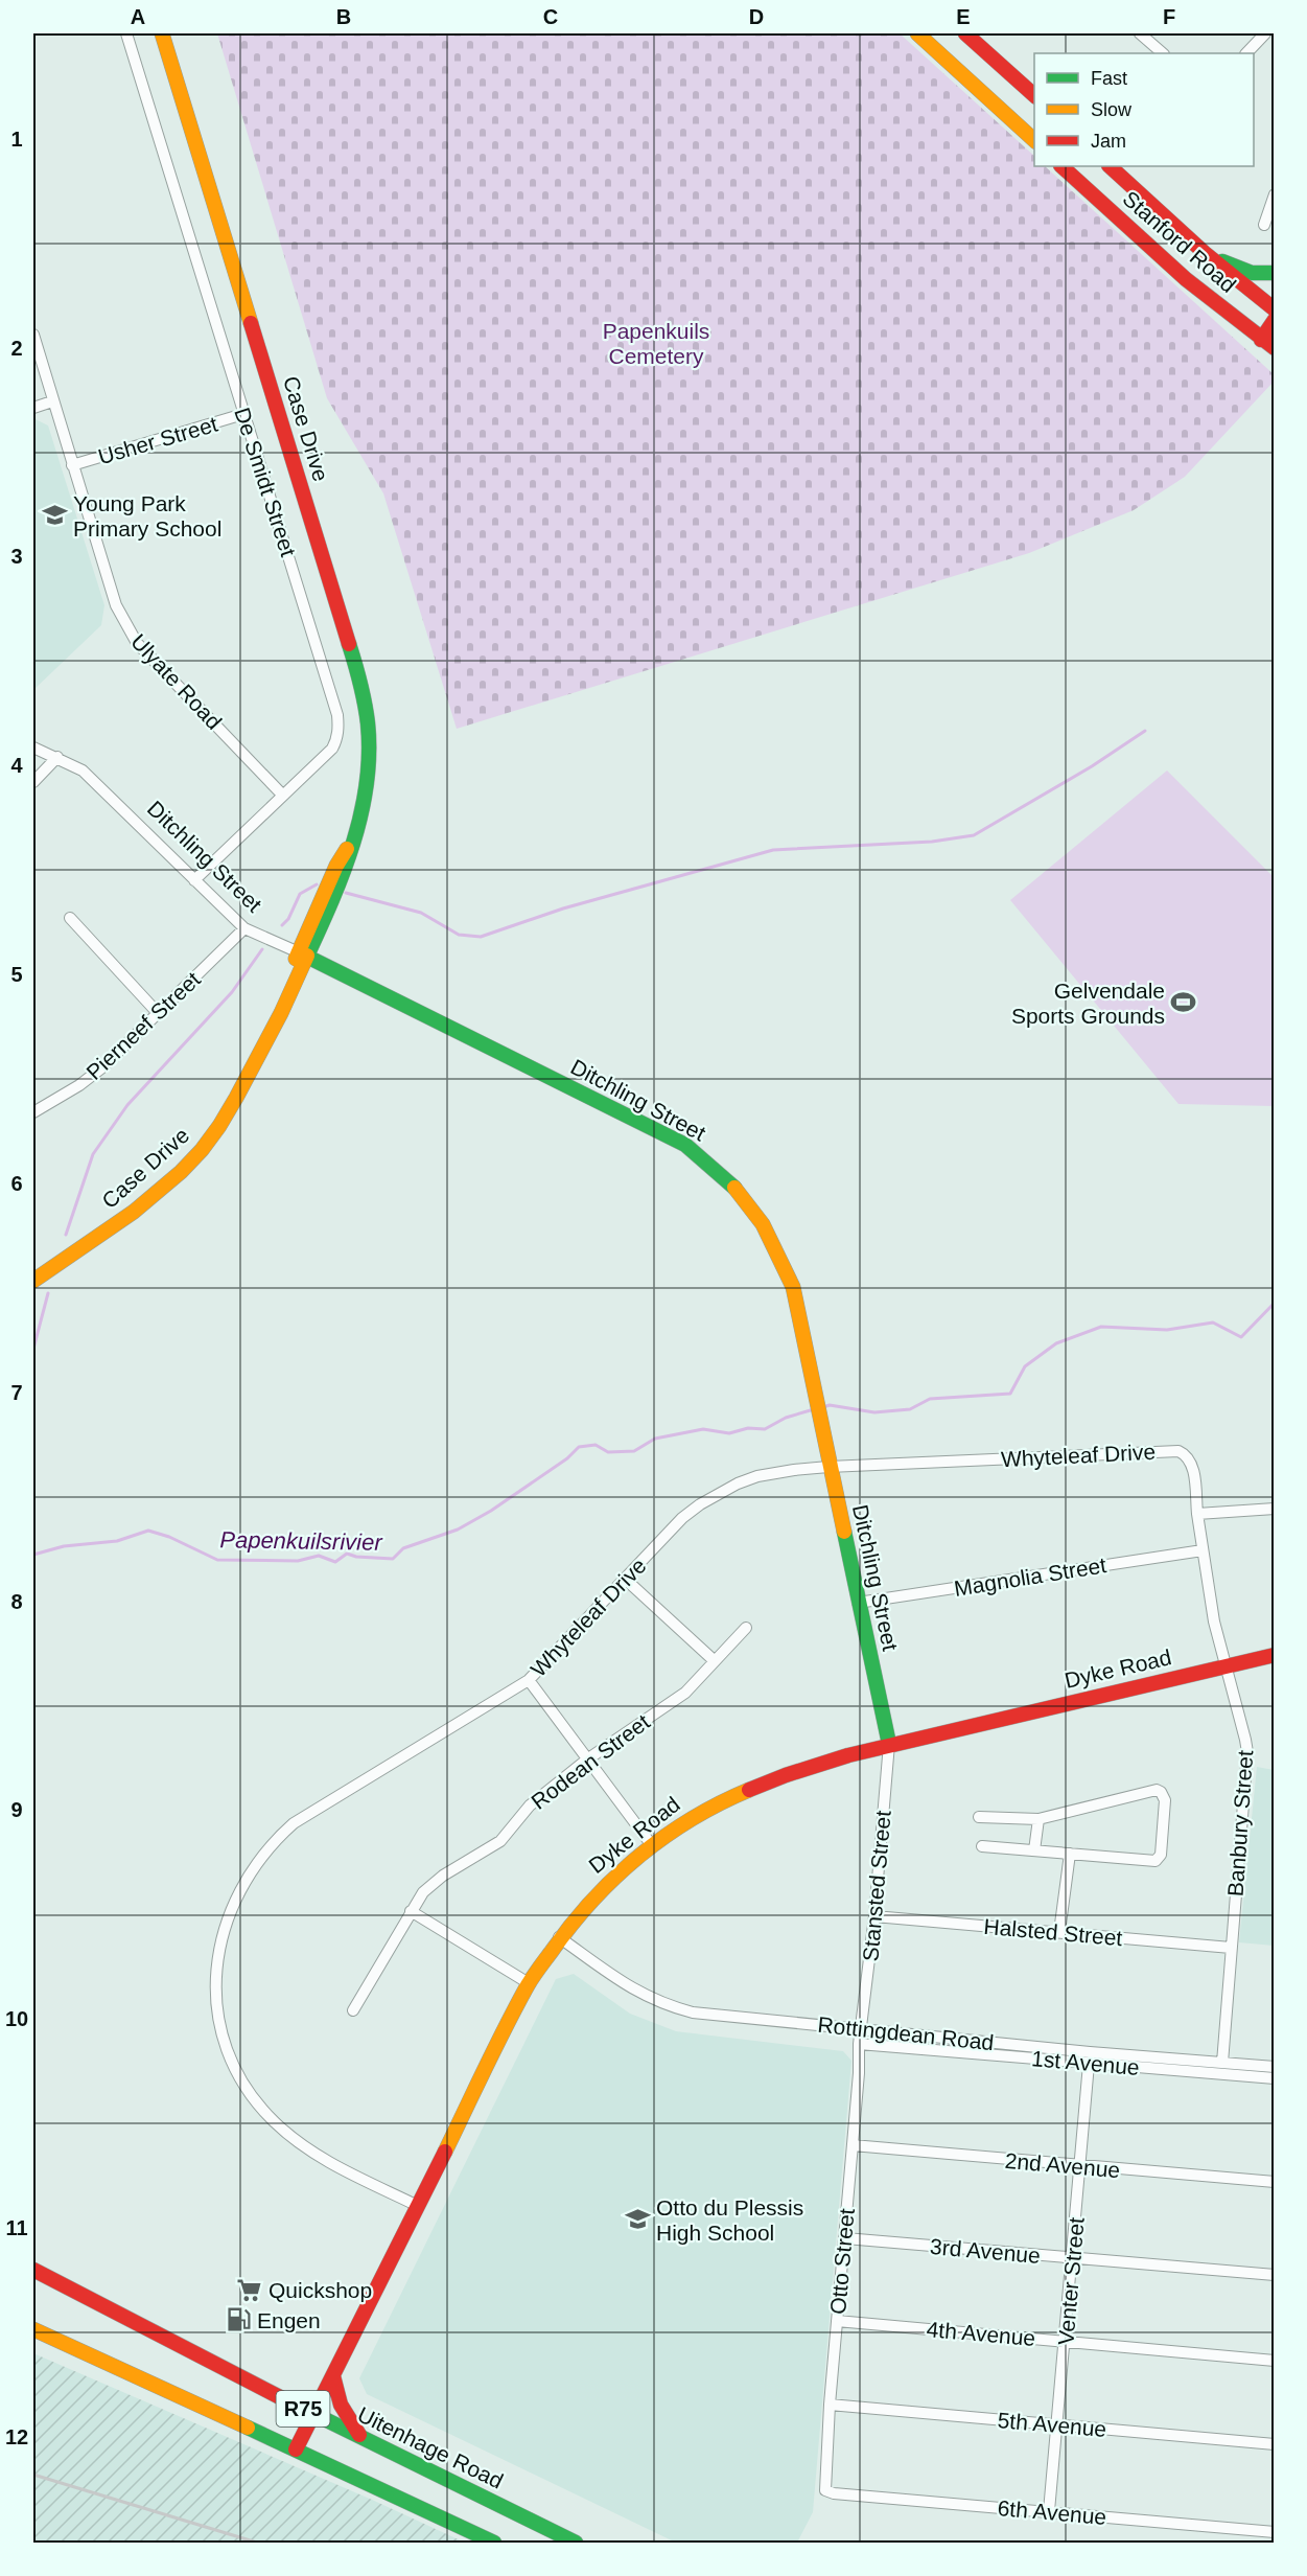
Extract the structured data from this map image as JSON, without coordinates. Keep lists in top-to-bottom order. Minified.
{"streets":{"street":["Stanford Road","Case Drive","Usher Street","De Smidt Street","Ulyate Road","Ditchling Street","Pierneef Street","Whyteleaf Drive","Magnolia Street","Dyke Road","Rodean Street","Banbury Street","Stansted Street","Halsted Street","Rottingdean Road","1st Avenue","2nd Avenue","3rd Avenue","Otto Street","Venter Street","4th Avenue","R75","5th Avenue","Uitenhage Road","6th Avenue"]},"crossings":[["Case Drive","Ditchling Street"],["Usher Street","De Smidt Street"],["Usher Street","Ulyate Road"],["De Smidt Street","Ulyate Road"],["De Smidt Street","Ditchling Street"],["Ditchling Street","Pierneef Street"],["Ditchling Street","Whyteleaf Drive"],["Ditchling Street","Magnolia Street"],["Ditchling Street","Dyke Road"],["Ditchling Street","Stansted Street"],["Whyteleaf Drive","Dyke Road"],["Whyteleaf Drive","Banbury Street"],["Magnolia Street","Banbury Street"],["Dyke Road","Banbury Street"],["Dyke Road","Stansted Street"],["Dyke Road","Rottingdean Road"],["Dyke Road","R75"],["Dyke Road","Uitenhage Road"],["Banbury Street","Halsted Street"],["Banbury Street","Rottingdean Road"],["Stansted Street","Halsted Street"],["Stansted Street","Rottingdean Road"],["Stansted Street","Otto Street"],["Rottingdean Road","1st Avenue"],["Rottingdean Road","Otto Street"],["Rottingdean Road","Venter Street"],["1st Avenue","Otto Street"],["1st Avenue","Venter Street"],["2nd Avenue","Otto Street"],["2nd Avenue","Venter Street"],["3rd Avenue","Otto Street"],["3rd Avenue","Venter Street"],["Otto Street","4th Avenue"],["Otto Street","5th Avenue"],["Otto Street","6th Avenue"],["Venter Street","4th Avenue"],["Venter Street","5th Avenue"],["Venter Street","6th Avenue"]],"water":["Papenkuilsrivier"],"parks":["Papenkuils Cemetery"],"places":{"school or university":["Young Park Primary School","Otto du Plessis High School"],"sports":["Gelvendale Sports Grounds"],"supermarket":["Quickshop"],"fuel station":["Engen"]},"legend":["Fast","Slow","Jam"],"grid":{"columns":["A","B","C","D","E","F"],"rows":["1","2","3","4","5","6","7","8","9","10","11","12"]}}
